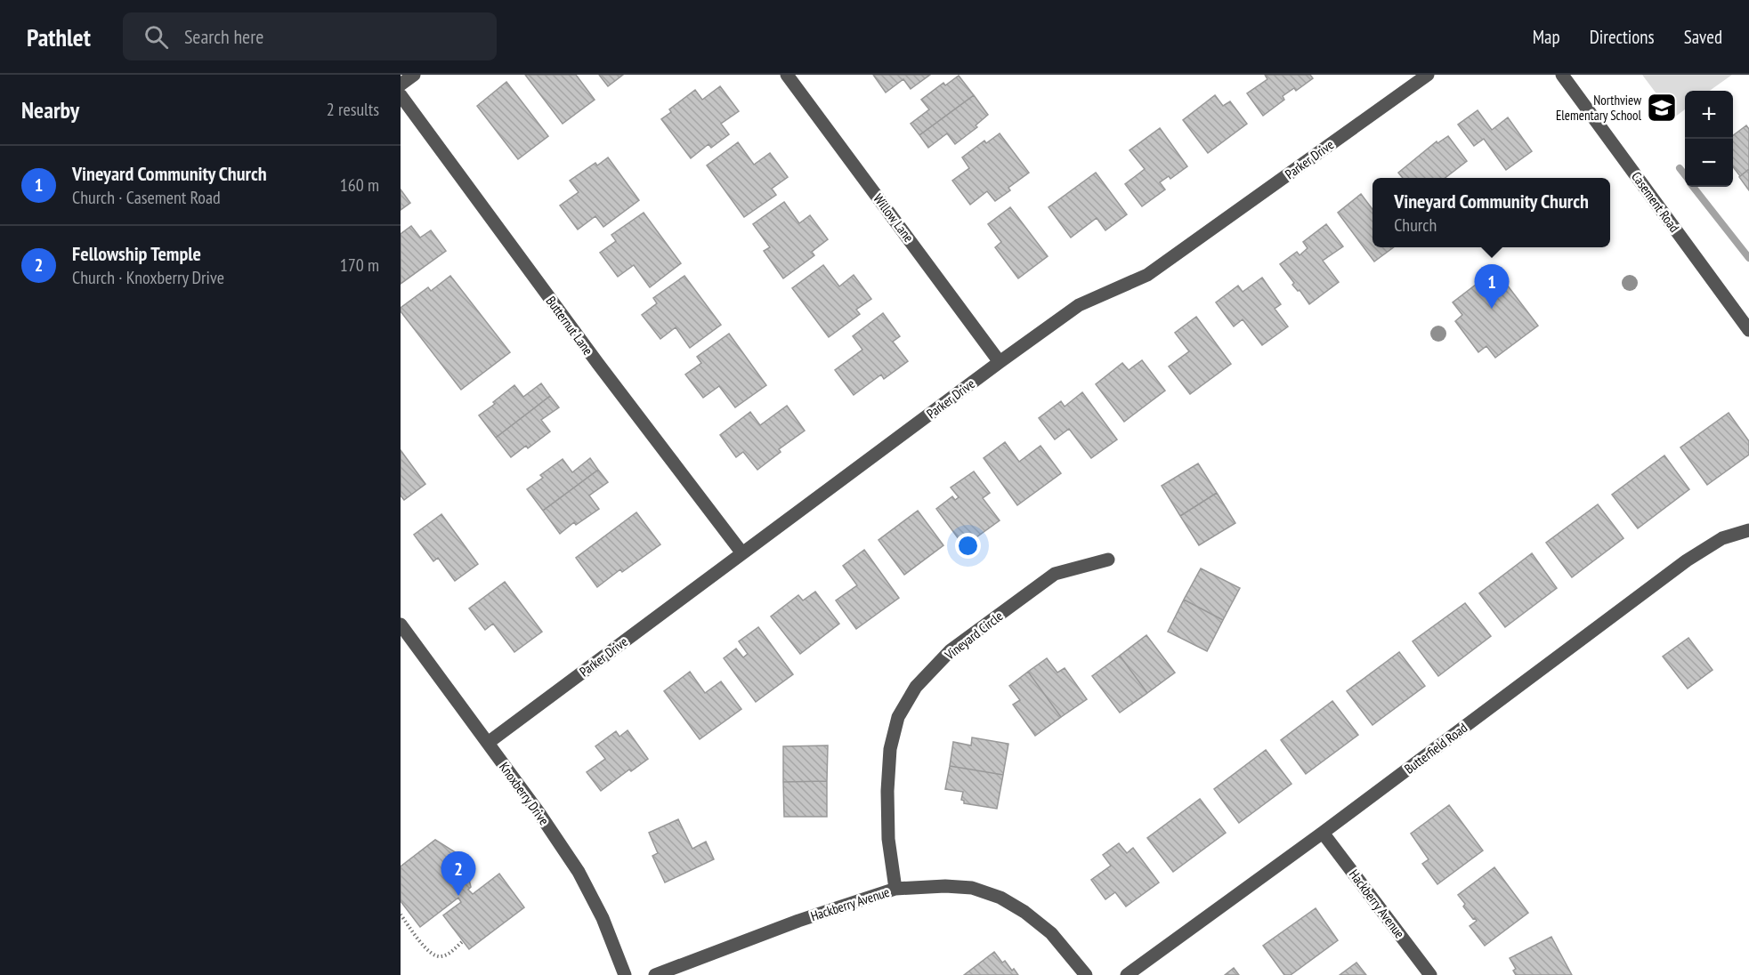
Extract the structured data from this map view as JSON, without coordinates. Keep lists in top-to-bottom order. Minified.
{"streets":{"street":["Parker Drive","Casement Road","Willow Lane","Butternut Lane","Vineyard Circle","Butterfield Road","Knoxberry Drive","Hackberry Avenue"]},"crossings":[["Parker Drive","Willow Lane"],["Parker Drive","Butternut Lane"],["Parker Drive","Knoxberry Drive"],["Vineyard Circle","Hackberry Avenue"],["Butterfield Road","Hackberry Avenue"]],"places":{"school or university":["Northview Elementary School"]},"page":{"header":"Pathlet","search":"Search here","nav":["Map","Directions","Saved"],"heading":["Nearby","2 results"],"map_buttons":["+","−"],"list":[{"mark":"1","name":"Vineyard Community Church","note":"Church · Casement Road","value":"160 m"},{"mark":"2","name":"Fellowship Temple","note":"Church · Knoxberry Drive","value":"170 m"}],"popup":["Vineyard Community Church","Church"],"pins":["1","2"]}}
